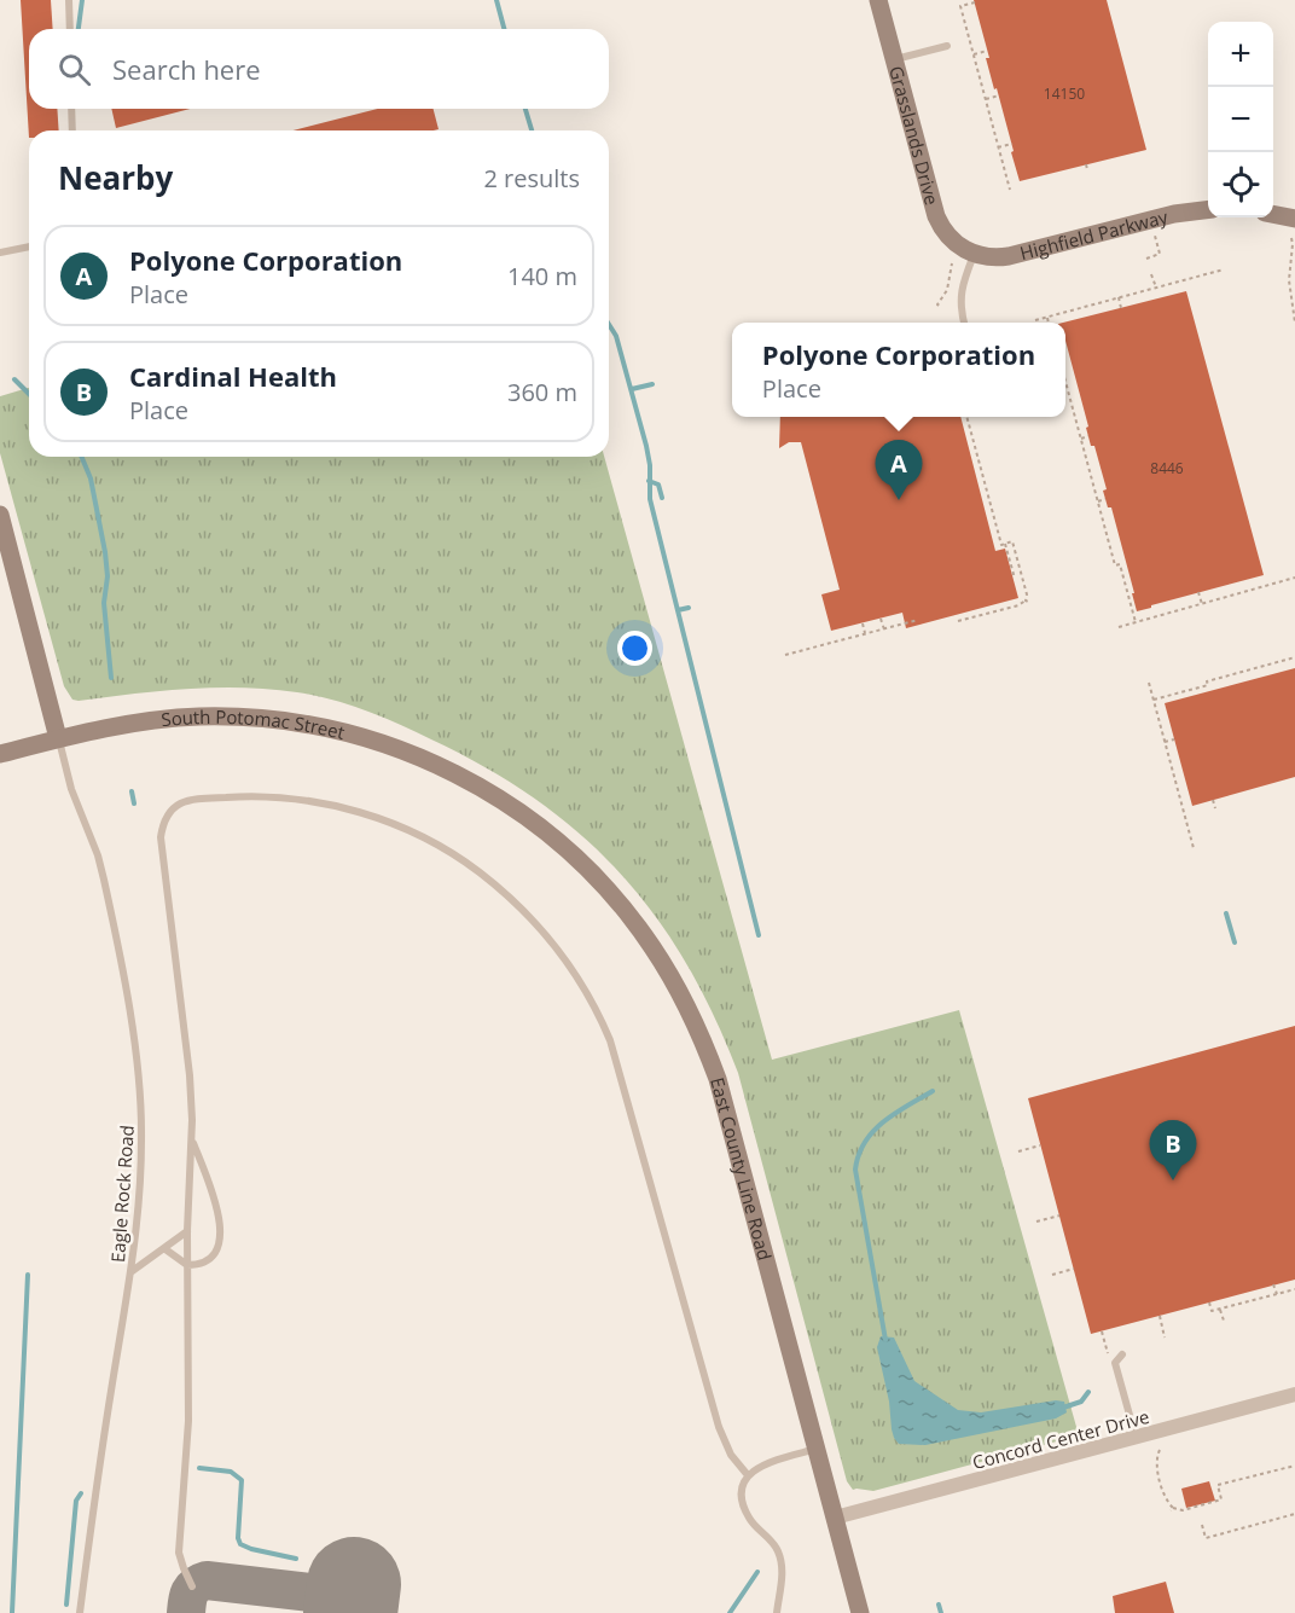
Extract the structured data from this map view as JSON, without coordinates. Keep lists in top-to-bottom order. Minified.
{"streets":{"main road":["Grasslands Drive","Highfield Parkway","South Potomac Street","East County Line Road"],"street":["Concord Center Drive"],"lane":["Eagle Rock Road"]},"crossings":[["Grasslands Drive","Highfield Parkway"],["South Potomac Street","East County Line Road"],["South Potomac Street","Eagle Rock Road"],["East County Line Road","Concord Center Drive"]],"house_numbers":["14150","8446"],"page":{"map_buttons":["+","−"],"search":"Search here","heading":["Nearby","2 results"],"list":[{"mark":"A","name":"Polyone Corporation","note":"Place","value":"140 m"},{"mark":"B","name":"Cardinal Health","note":"Place","value":"360 m"}],"popup":["Polyone Corporation","Place"],"pins":["A","B"]}}
